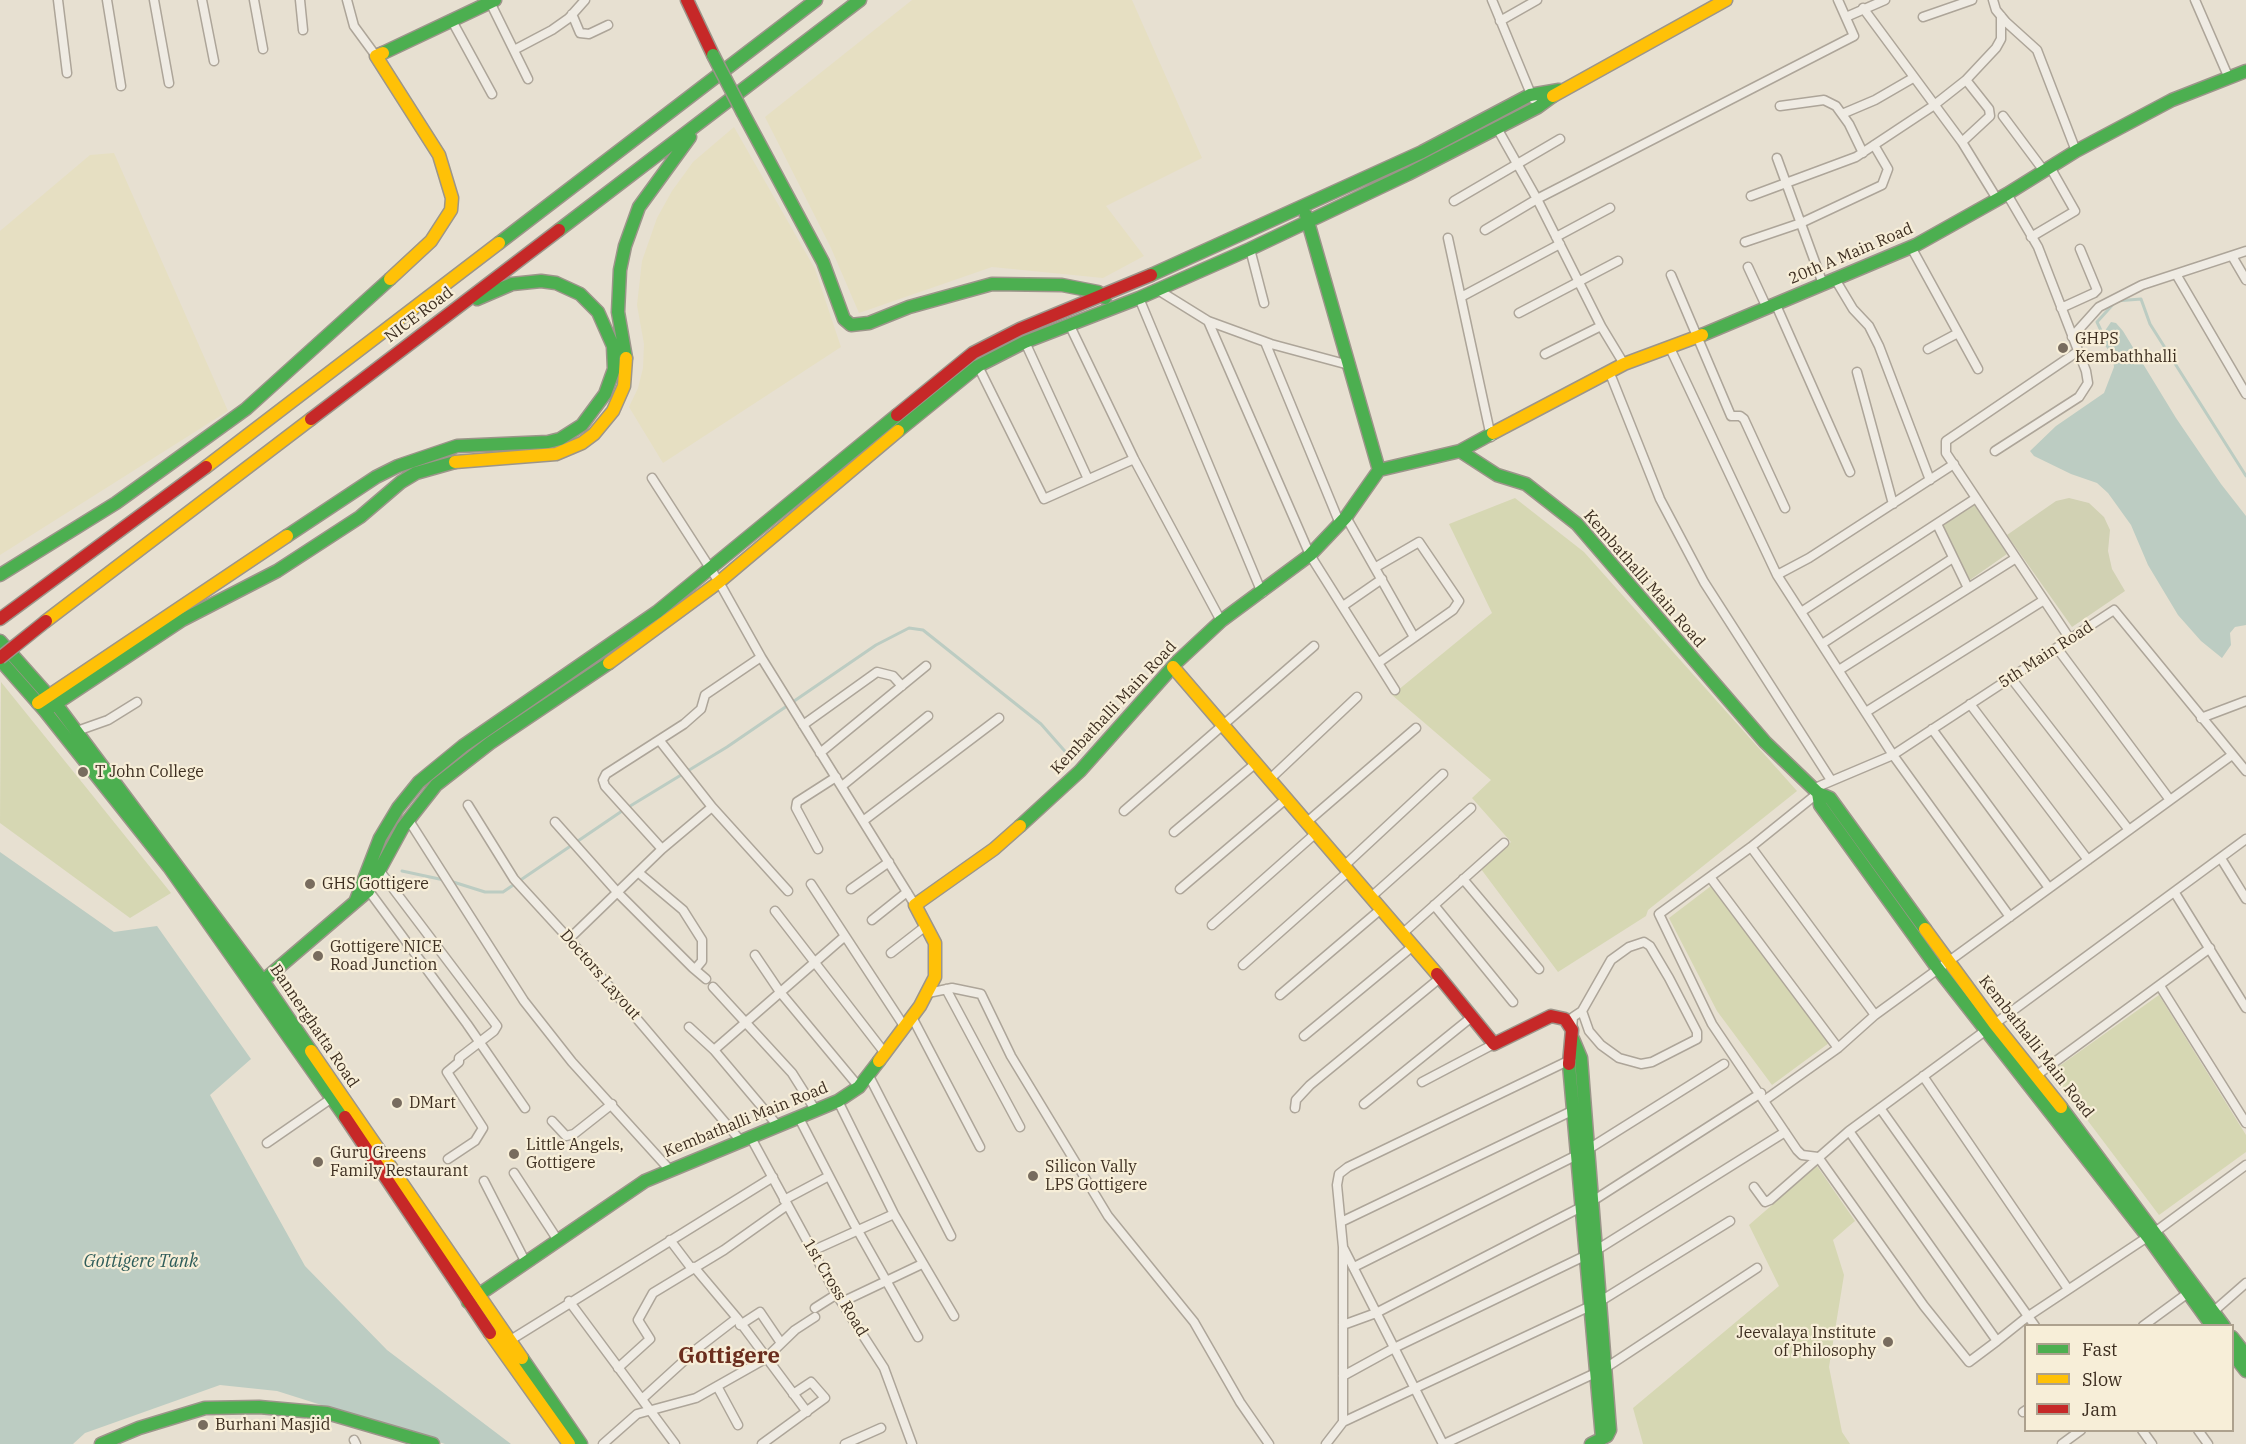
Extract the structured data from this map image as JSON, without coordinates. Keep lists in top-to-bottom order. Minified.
{"streets":{"main road":["20th A Main Road","NICE Road","Kembathalli Main Road","Bannerghatta Road"],"street":["5th Main Road","Doctors Layout","1st Cross Road"]},"crossings":[["20th A Main Road","Kembathalli Main Road"],["NICE Road","Bannerghatta Road"],["Kembathalli Main Road","5th Main Road"],["Kembathalli Main Road","Doctors Layout"],["Kembathalli Main Road","Bannerghatta Road"],["Kembathalli Main Road","1st Cross Road"],["Doctors Layout","1st Cross Road"]],"districts":["Gottigere"],"water":["Gottigere Tank"],"places":["GHPS Kembathhalli","T John College","GHS Gottigere","Gottigere NICE Road Junction","DMart","Little Angels, Gottigere","Guru Greens Family Restaurant","Silicon Vally LPS Gottigere","Jeevalaya Institute of Philosophy","Burhani Masjid"],"legend":["Fast","Slow","Jam"]}
